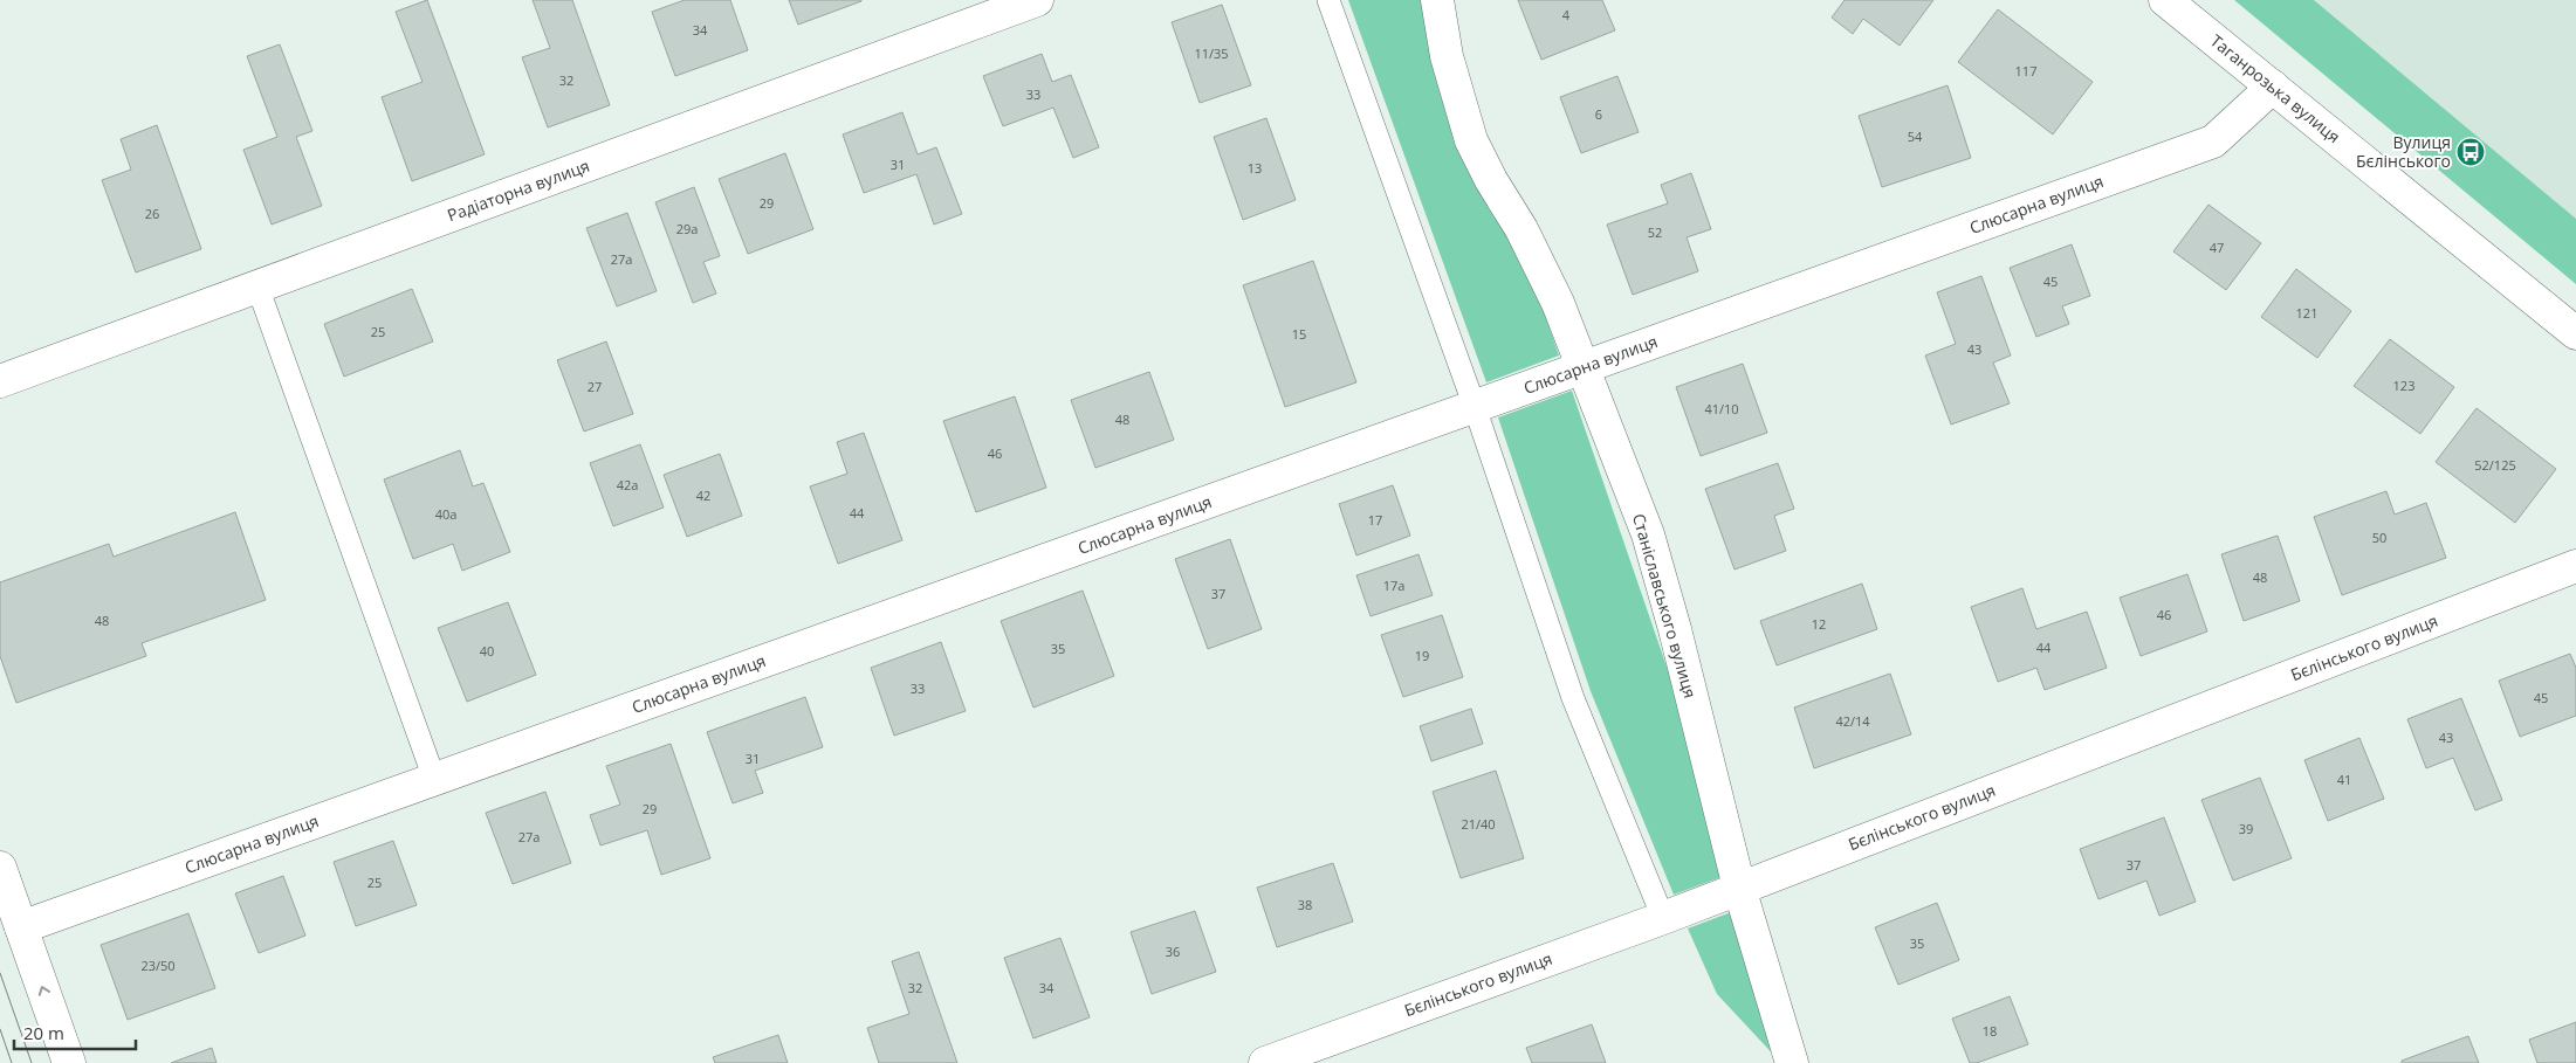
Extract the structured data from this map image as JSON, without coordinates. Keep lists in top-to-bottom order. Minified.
{"streets":{"main road":["Таганрозька вулиця","Радіаторна вулиця","Слюсарна вулиця","Станіславського вулиця","Бєлінського вулиця"]},"crossings":[["Таганрозька вулиця","Слюсарна вулиця"],["Слюсарна вулиця","Станіславського вулиця"],["Станіславського вулиця","Бєлінського вулиця"]],"places":{"bus stop":["Вулиця Бєлінського"]},"house_numbers":["4","34","11/35","117","32","33","6","54","31","13","29","26","29а","52","47","27а","45","121","25","15","43","123","27","41/10","48","46","52/125","42а","42","44","40а","17","50","48","17а","37","46","48","12","44","35","40","19","33","45","42/14","43","31","41","29","21/40","39","27а","37","25","38","35","36","23/50","32","34","18"],"scale_bar":"20 m"}
